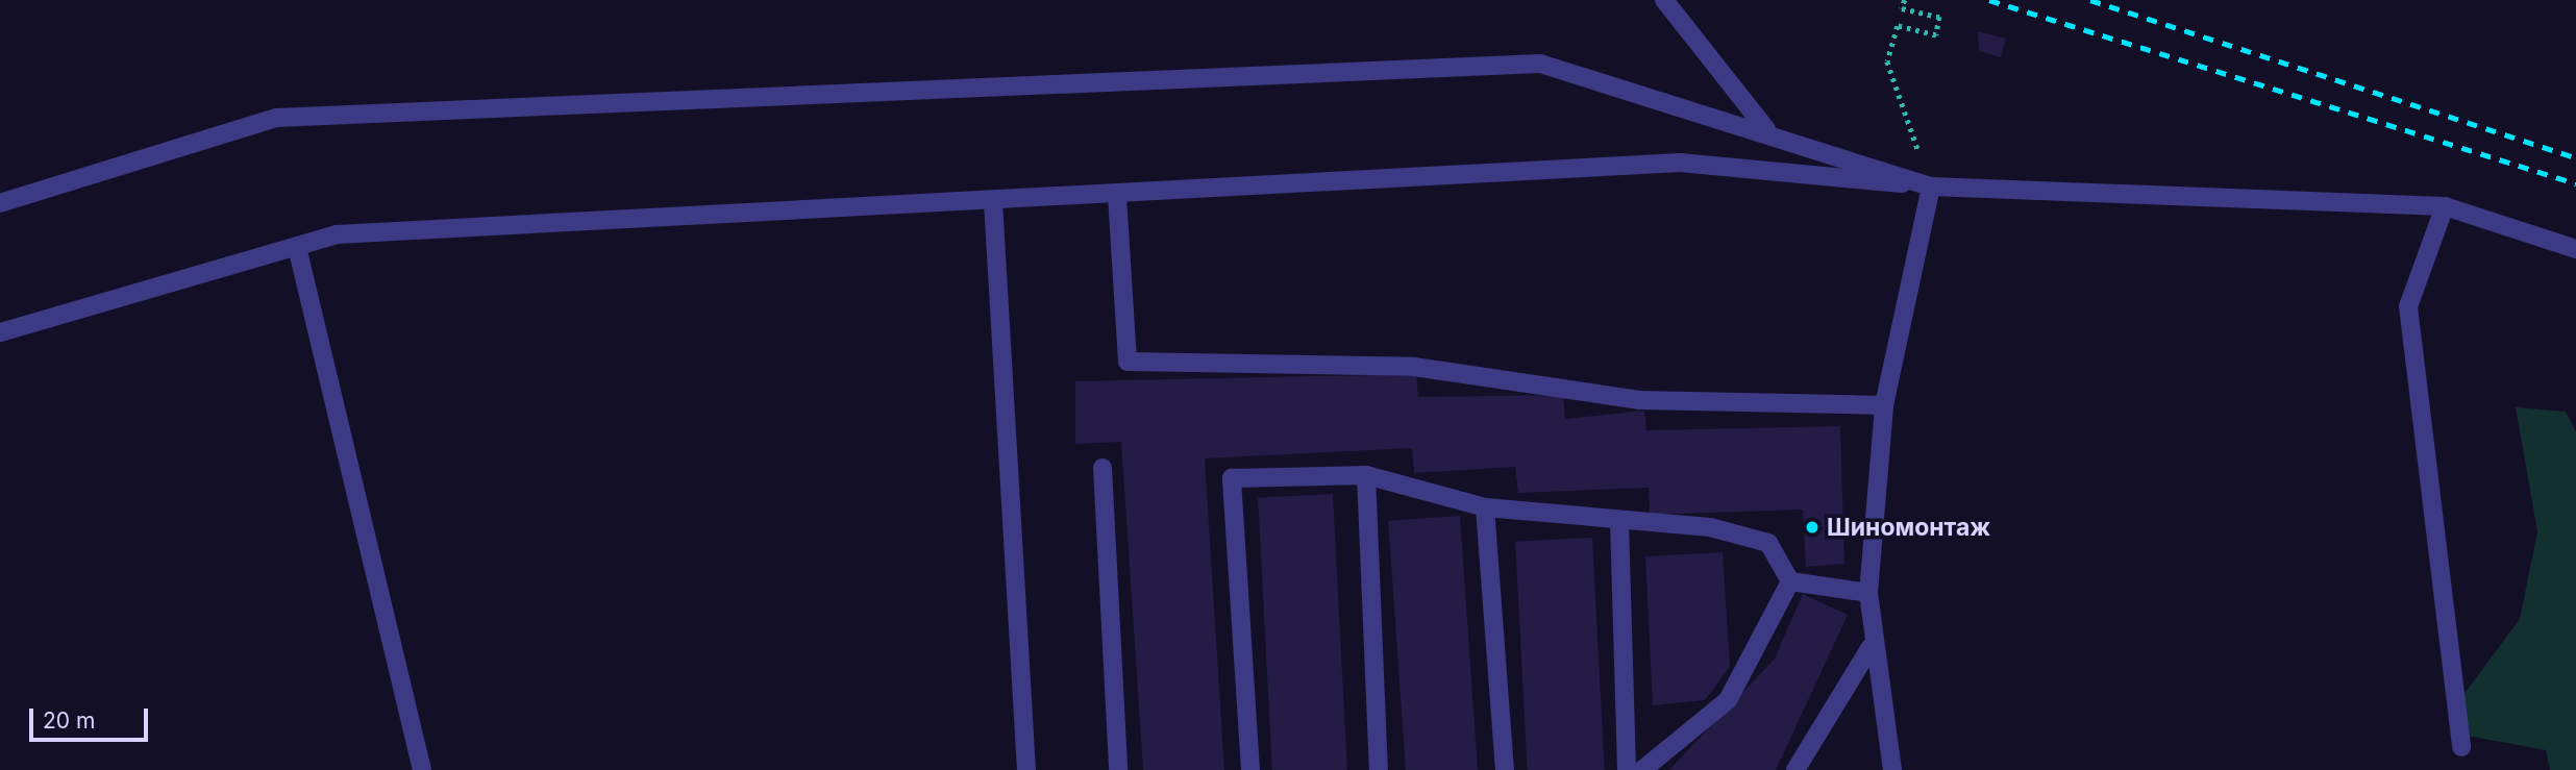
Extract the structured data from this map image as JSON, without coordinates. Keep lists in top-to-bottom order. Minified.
{"places":["Шиномонтаж"],"scale_bar":"20 m"}
